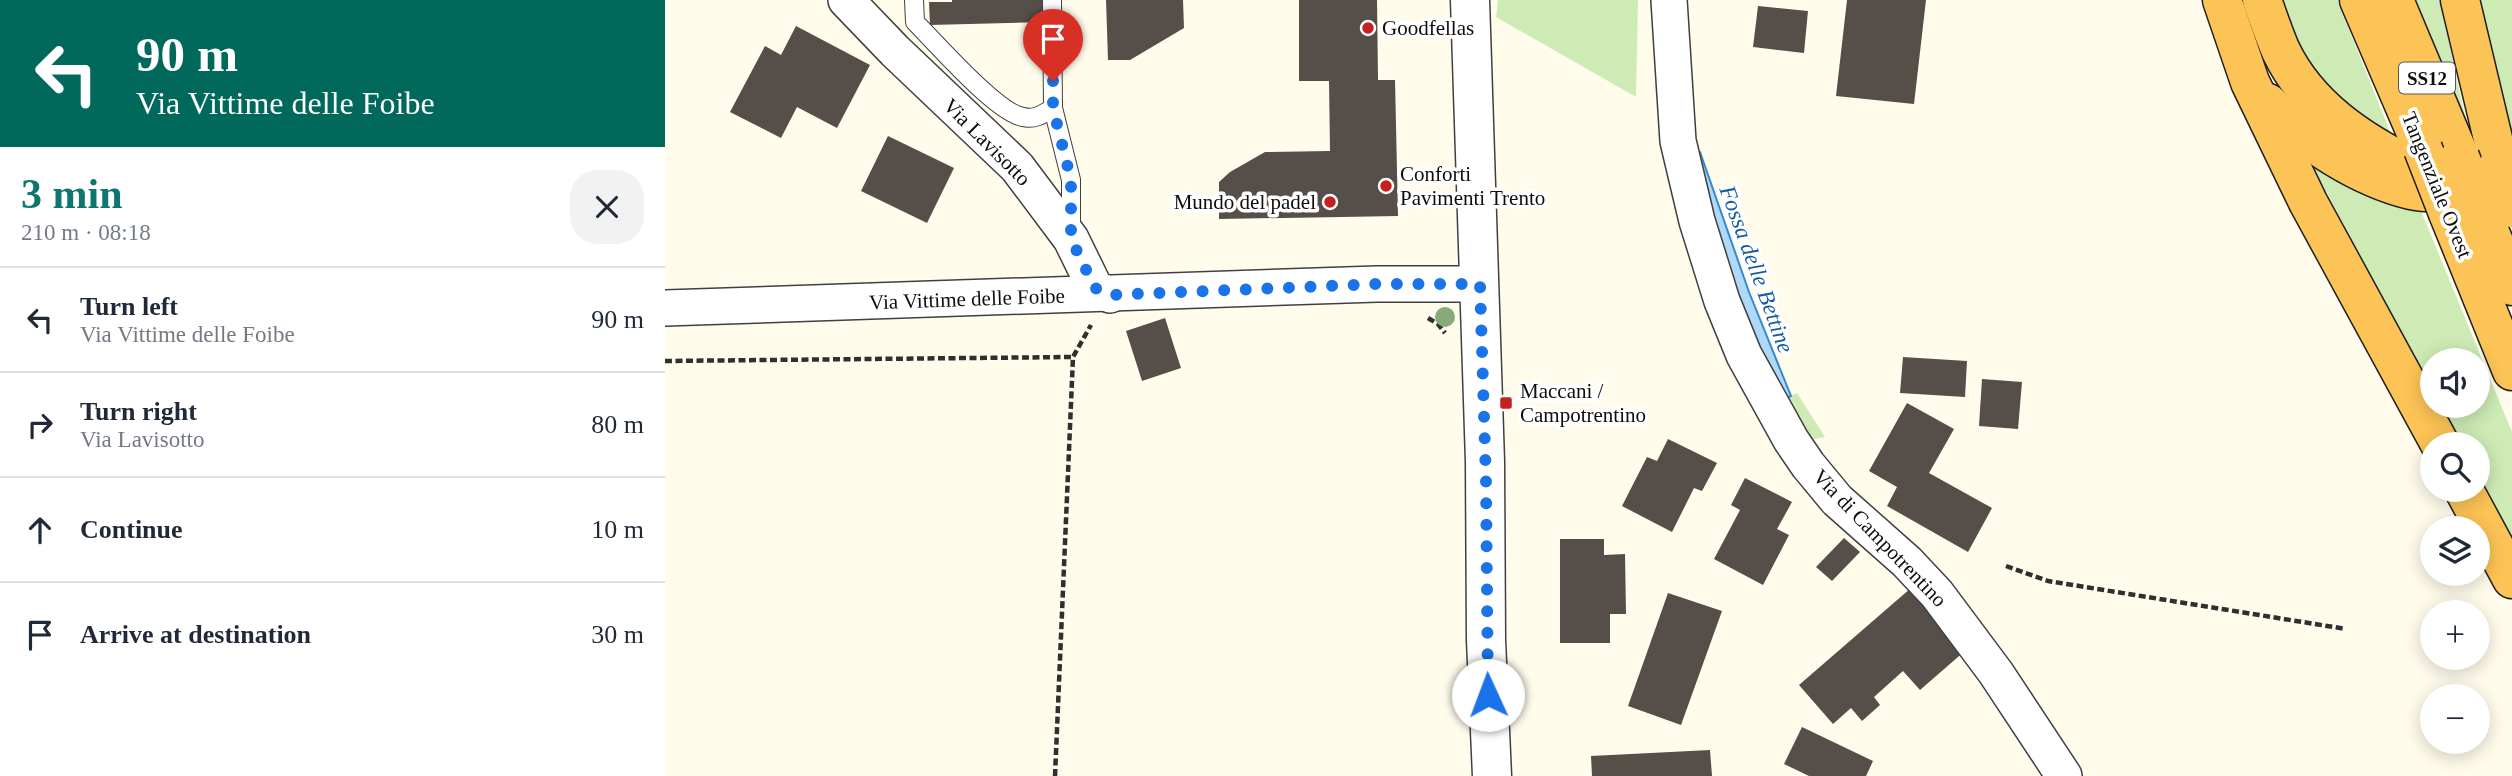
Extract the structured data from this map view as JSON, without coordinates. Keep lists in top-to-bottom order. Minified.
{"streets":{"highway":["SS12","Tangenziale Ovest"],"street":["Via Lavisotto","Via Vittime delle Foibe","Via di Campotrentino"]},"crossings":[["Via Lavisotto","Via Vittime delle Foibe"]],"water":["Fossa delle Bettine"],"places":{"other":["Goodfellas","Conforti Pavimenti Trento","Mundo del padel"],"transit":["Maccani / Campotrentino"]},"page":{"turn":["90 m","Via Vittime delle Foibe"],"heading":["3 min","210 m · 08:18"],"list":[{"name":"Turn left","note":"Via Vittime delle Foibe","value":"90 m"},{"name":"Turn right","note":"Via Lavisotto","value":"80 m"},{"name":"Continue","value":"10 m"},{"name":"Arrive at destination","value":"30 m"}],"map_buttons":["+","−"]}}
